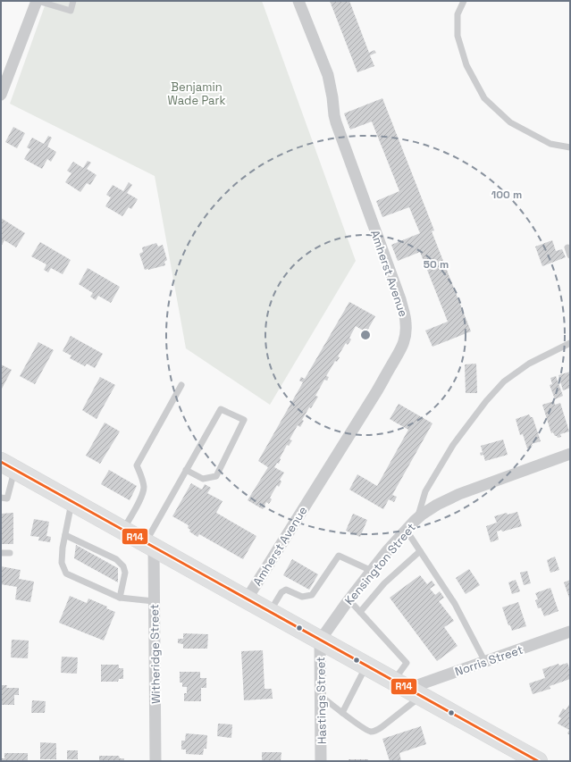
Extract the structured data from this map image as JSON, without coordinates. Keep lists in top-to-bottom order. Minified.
{"streets":{"street":["Amherst Avenue","Kensington Street","Witheridge Street","Norris Street","Hastings Street"]},"crossings":[["Kensington Street","Hastings Street"]],"parks":["Benjamin Wade Park"],"lines":["transit line R14"],"rings":["100 m","50 m"]}
